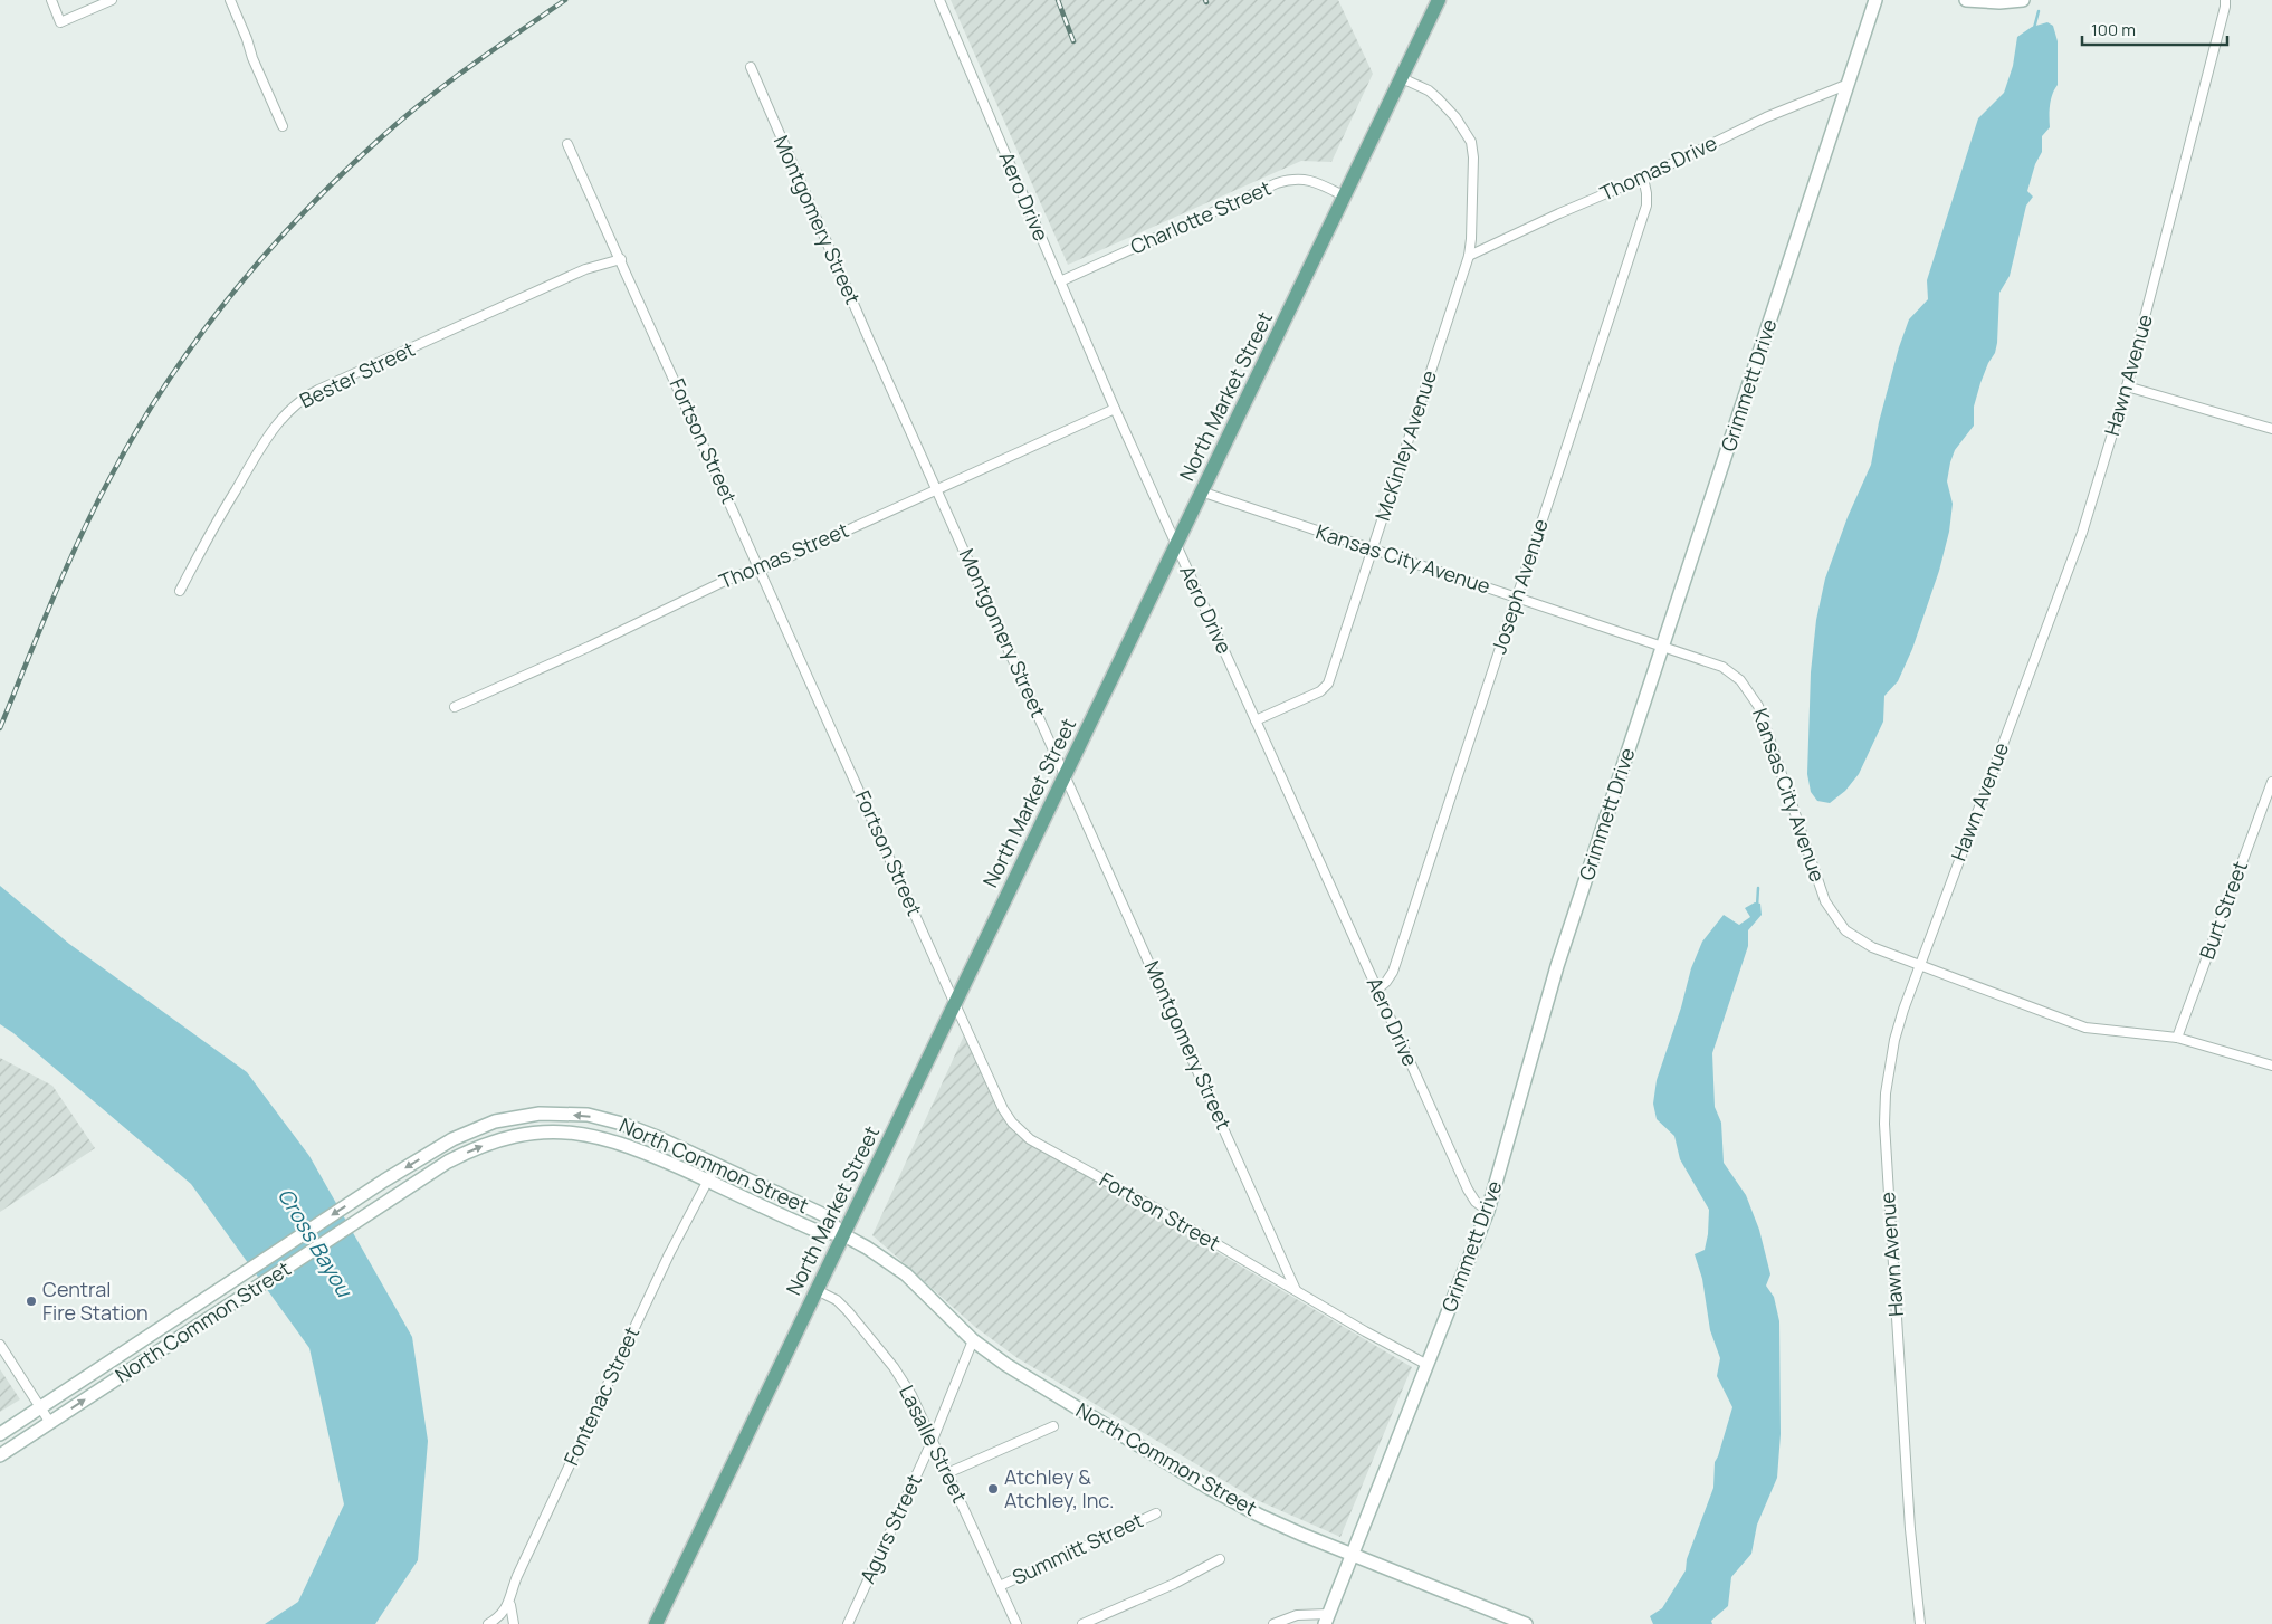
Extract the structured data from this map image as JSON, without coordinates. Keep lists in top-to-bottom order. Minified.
{"streets":{"main road":["Grimmett Drive","North Market Street","North Common Street"],"street":["Thomas Drive","Aero Drive","Charlotte Street","Montgomery Street","Bester Street","Hawn Avenue","Fortson Street","McKinley Avenue","Thomas Street","Kansas City Avenue","Joseph Avenue","Burt Street","Fontenac Street","Lasalle Street","Agurs Street","Summitt Street"]},"crossings":[["Thomas Drive","Grimmett Drive"],["Thomas Drive","McKinley Avenue"],["Thomas Drive","Joseph Avenue"],["Aero Drive","Charlotte Street"],["Aero Drive","Grimmett Drive"],["Aero Drive","North Market Street"],["Aero Drive","McKinley Avenue"],["Aero Drive","Thomas Street"],["Aero Drive","Joseph Avenue"],["Charlotte Street","North Market Street"],["Montgomery Street","North Market Street"],["Montgomery Street","Fortson Street"],["Montgomery Street","Thomas Street"],["Bester Street","Fortson Street"],["Hawn Avenue","Kansas City Avenue"],["Grimmett Drive","Fortson Street"],["Grimmett Drive","Kansas City Avenue"],["Grimmett Drive","North Common Street"],["North Market Street","Fortson Street"],["North Market Street","McKinley Avenue"],["North Market Street","Kansas City Avenue"],["North Market Street","North Common Street"],["North Market Street","Lasalle Street"],["Fortson Street","Thomas Street"],["McKinley Avenue","Kansas City Avenue"],["Kansas City Avenue","Joseph Avenue"],["Kansas City Avenue","Burt Street"],["North Common Street","Fontenac Street"],["North Common Street","Agurs Street"],["Lasalle Street","Agurs Street"],["Lasalle Street","Summitt Street"]],"water":["Cross Bayou"],"places":["Central Fire Station","Atchley & Atchley, Inc."],"scale_bar":"100 m"}
